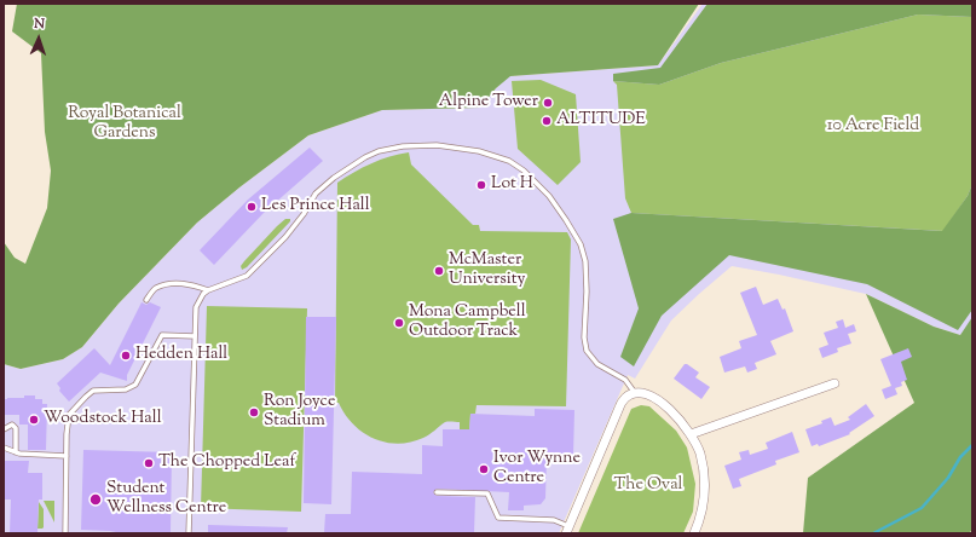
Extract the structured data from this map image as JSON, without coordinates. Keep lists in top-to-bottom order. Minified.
{"parks":["Royal Botanical Gardens","10 Acre Field","The Oval"],"places":["Alpine Tower","ALTITUDE","Lot H","Les Prince Hall","McMaster University","Mona Campbell Outdoor Track","Hedden Hall","Ron Joyce Stadium","Woodstock Hall","The Chopped Leaf","Ivor Wynne Centre","Student Wellness Centre"],"north":"top"}
